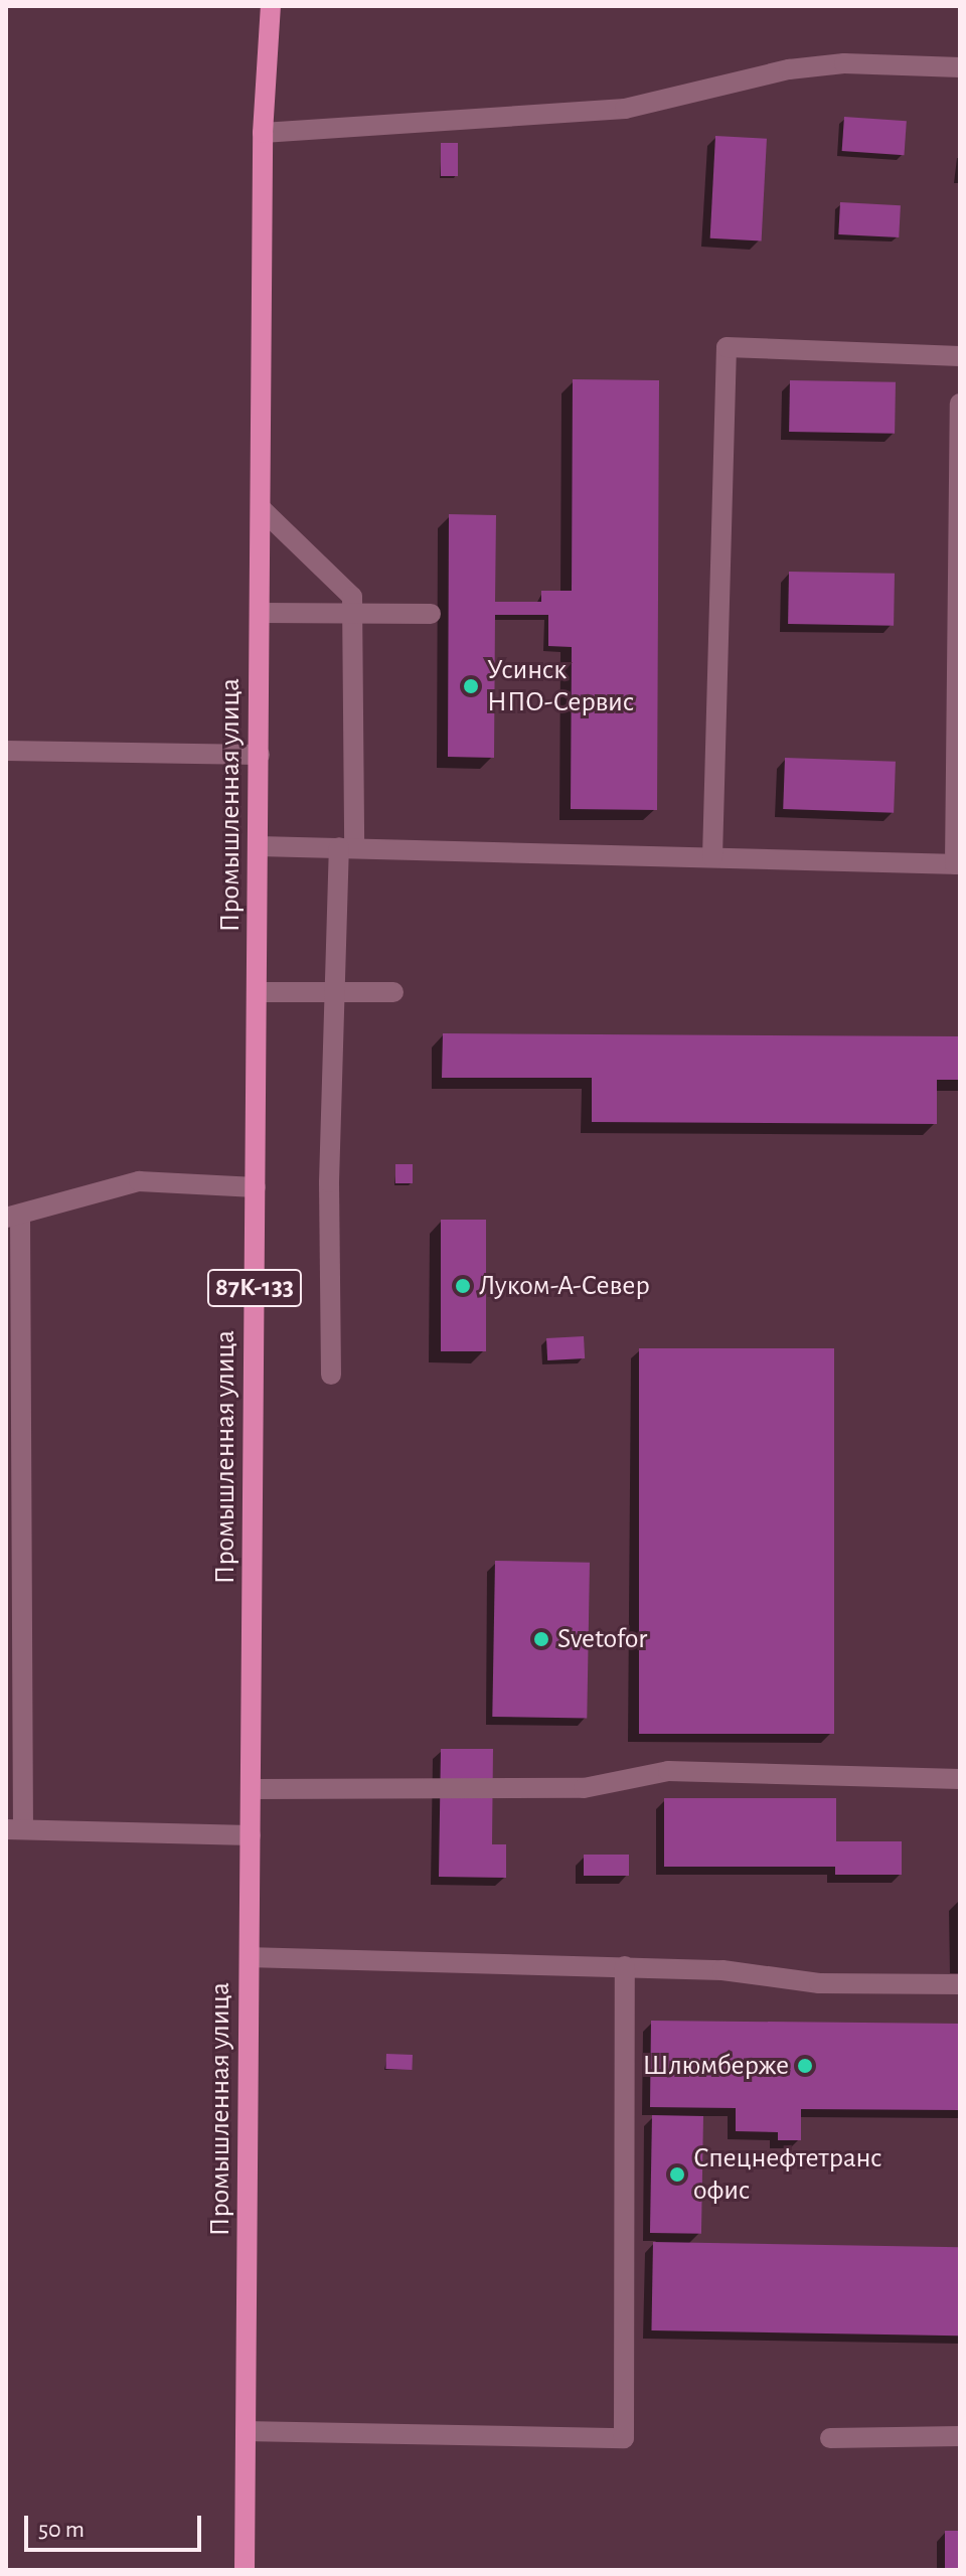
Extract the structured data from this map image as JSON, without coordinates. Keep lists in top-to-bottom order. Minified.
{"streets":{"main road":["Промышленная улица","87К-133"]},"places":["Усинск НПО-Сервис","Луком-А-Север","Svetofor","Шлюмберже","Спецнефтетранс офис"],"scale_bar":"50 m"}
